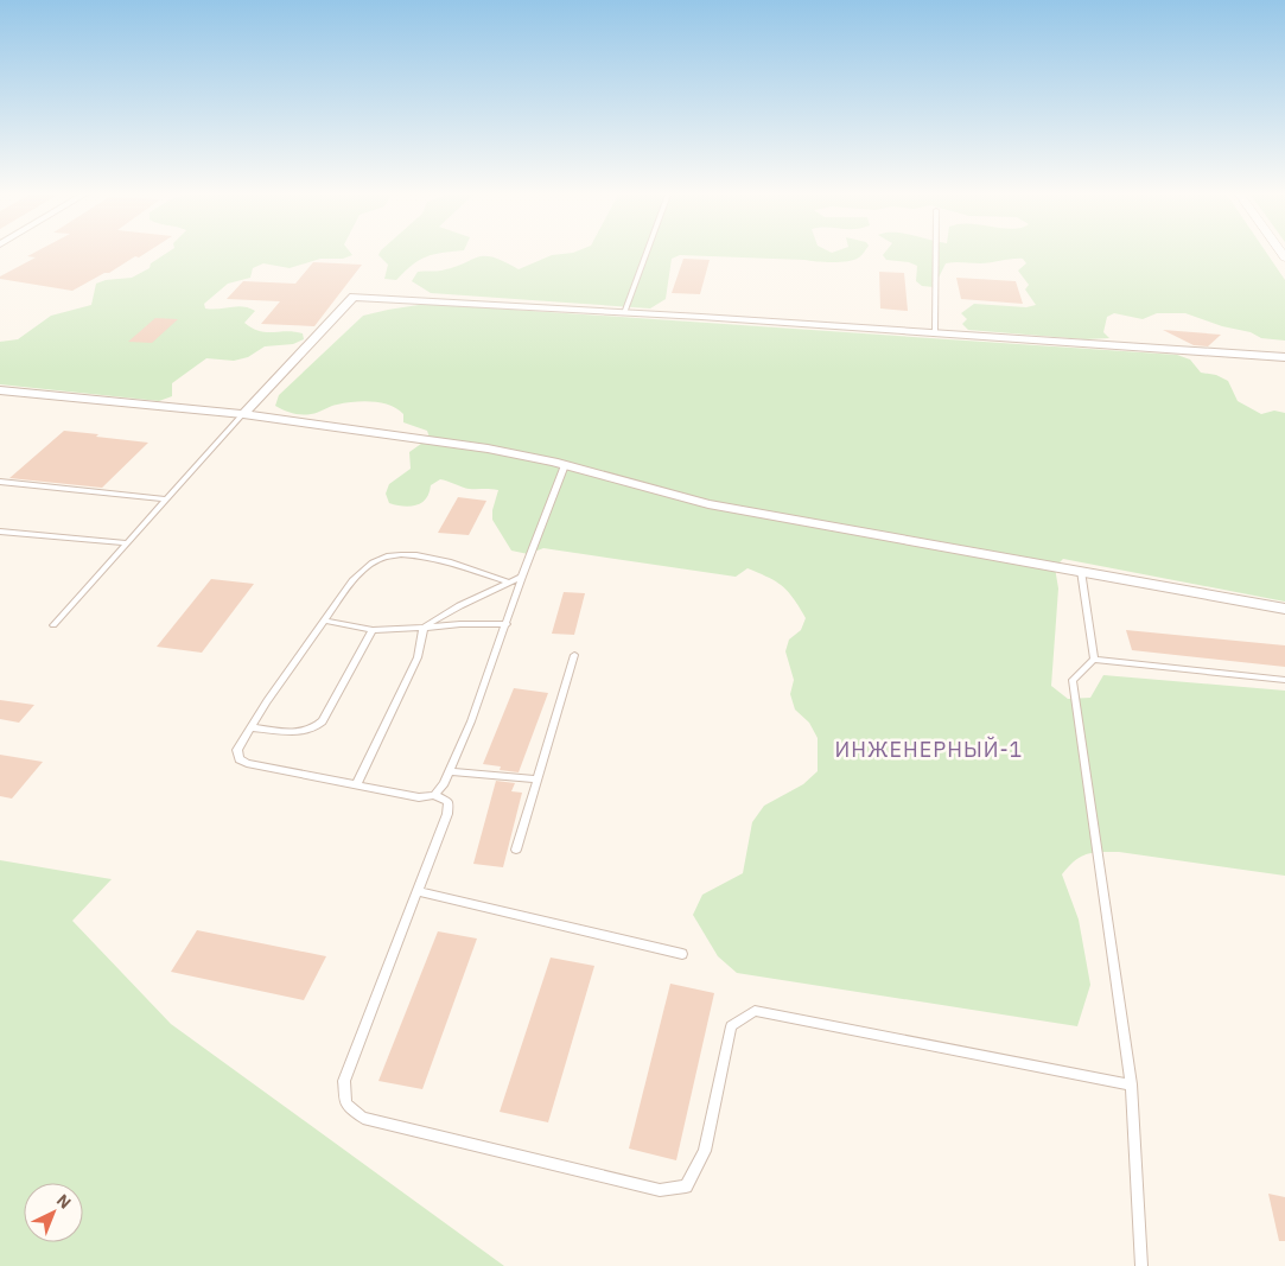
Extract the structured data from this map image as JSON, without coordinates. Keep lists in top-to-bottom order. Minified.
{"districts":["ИНЖЕНЕРНЫЙ-1"],"north":"top right"}
